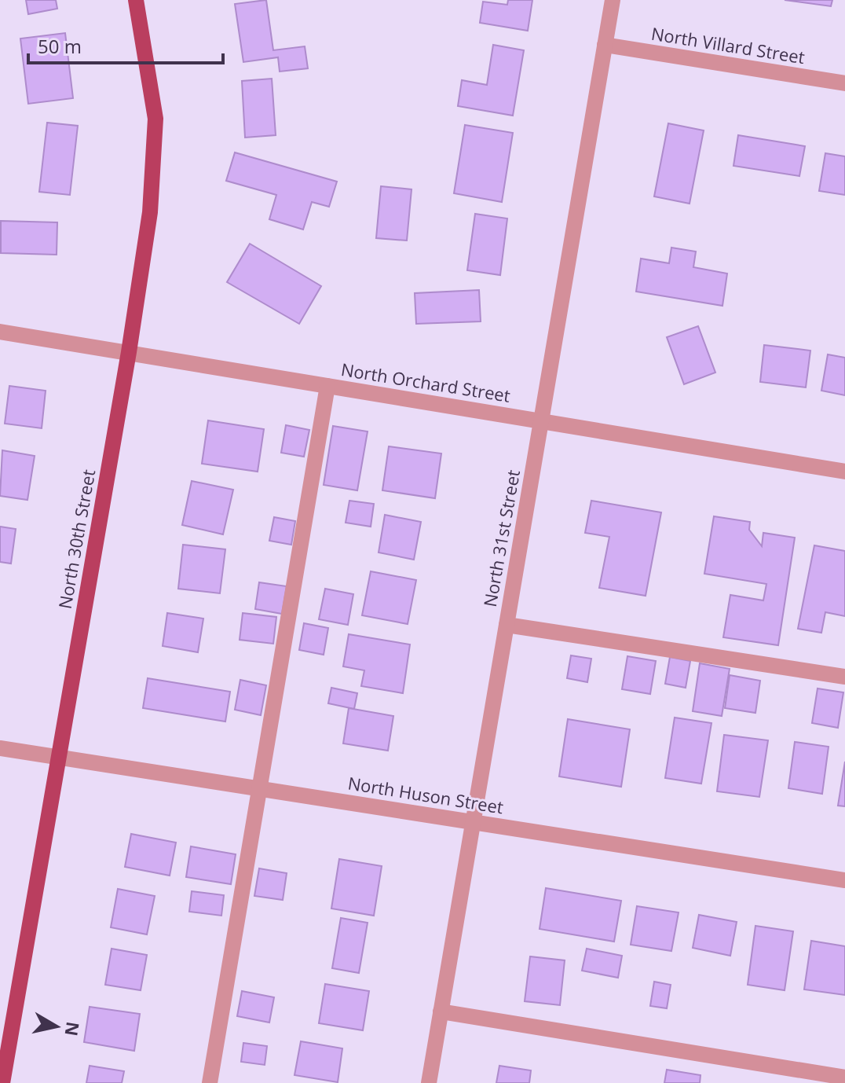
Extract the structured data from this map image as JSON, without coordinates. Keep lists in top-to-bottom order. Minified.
{"streets":{"main road":["North 30th Street"],"street":["North Villard Street","North Orchard Street","North 31st Street","North Huson Street"]},"crossings":[["North Villard Street","North 31st Street"],["North Orchard Street","North 31st Street"],["North Orchard Street","North 30th Street"],["North 31st Street","North Huson Street"],["North 30th Street","North Huson Street"]],"scale_bar":"50 m","north":"right"}
